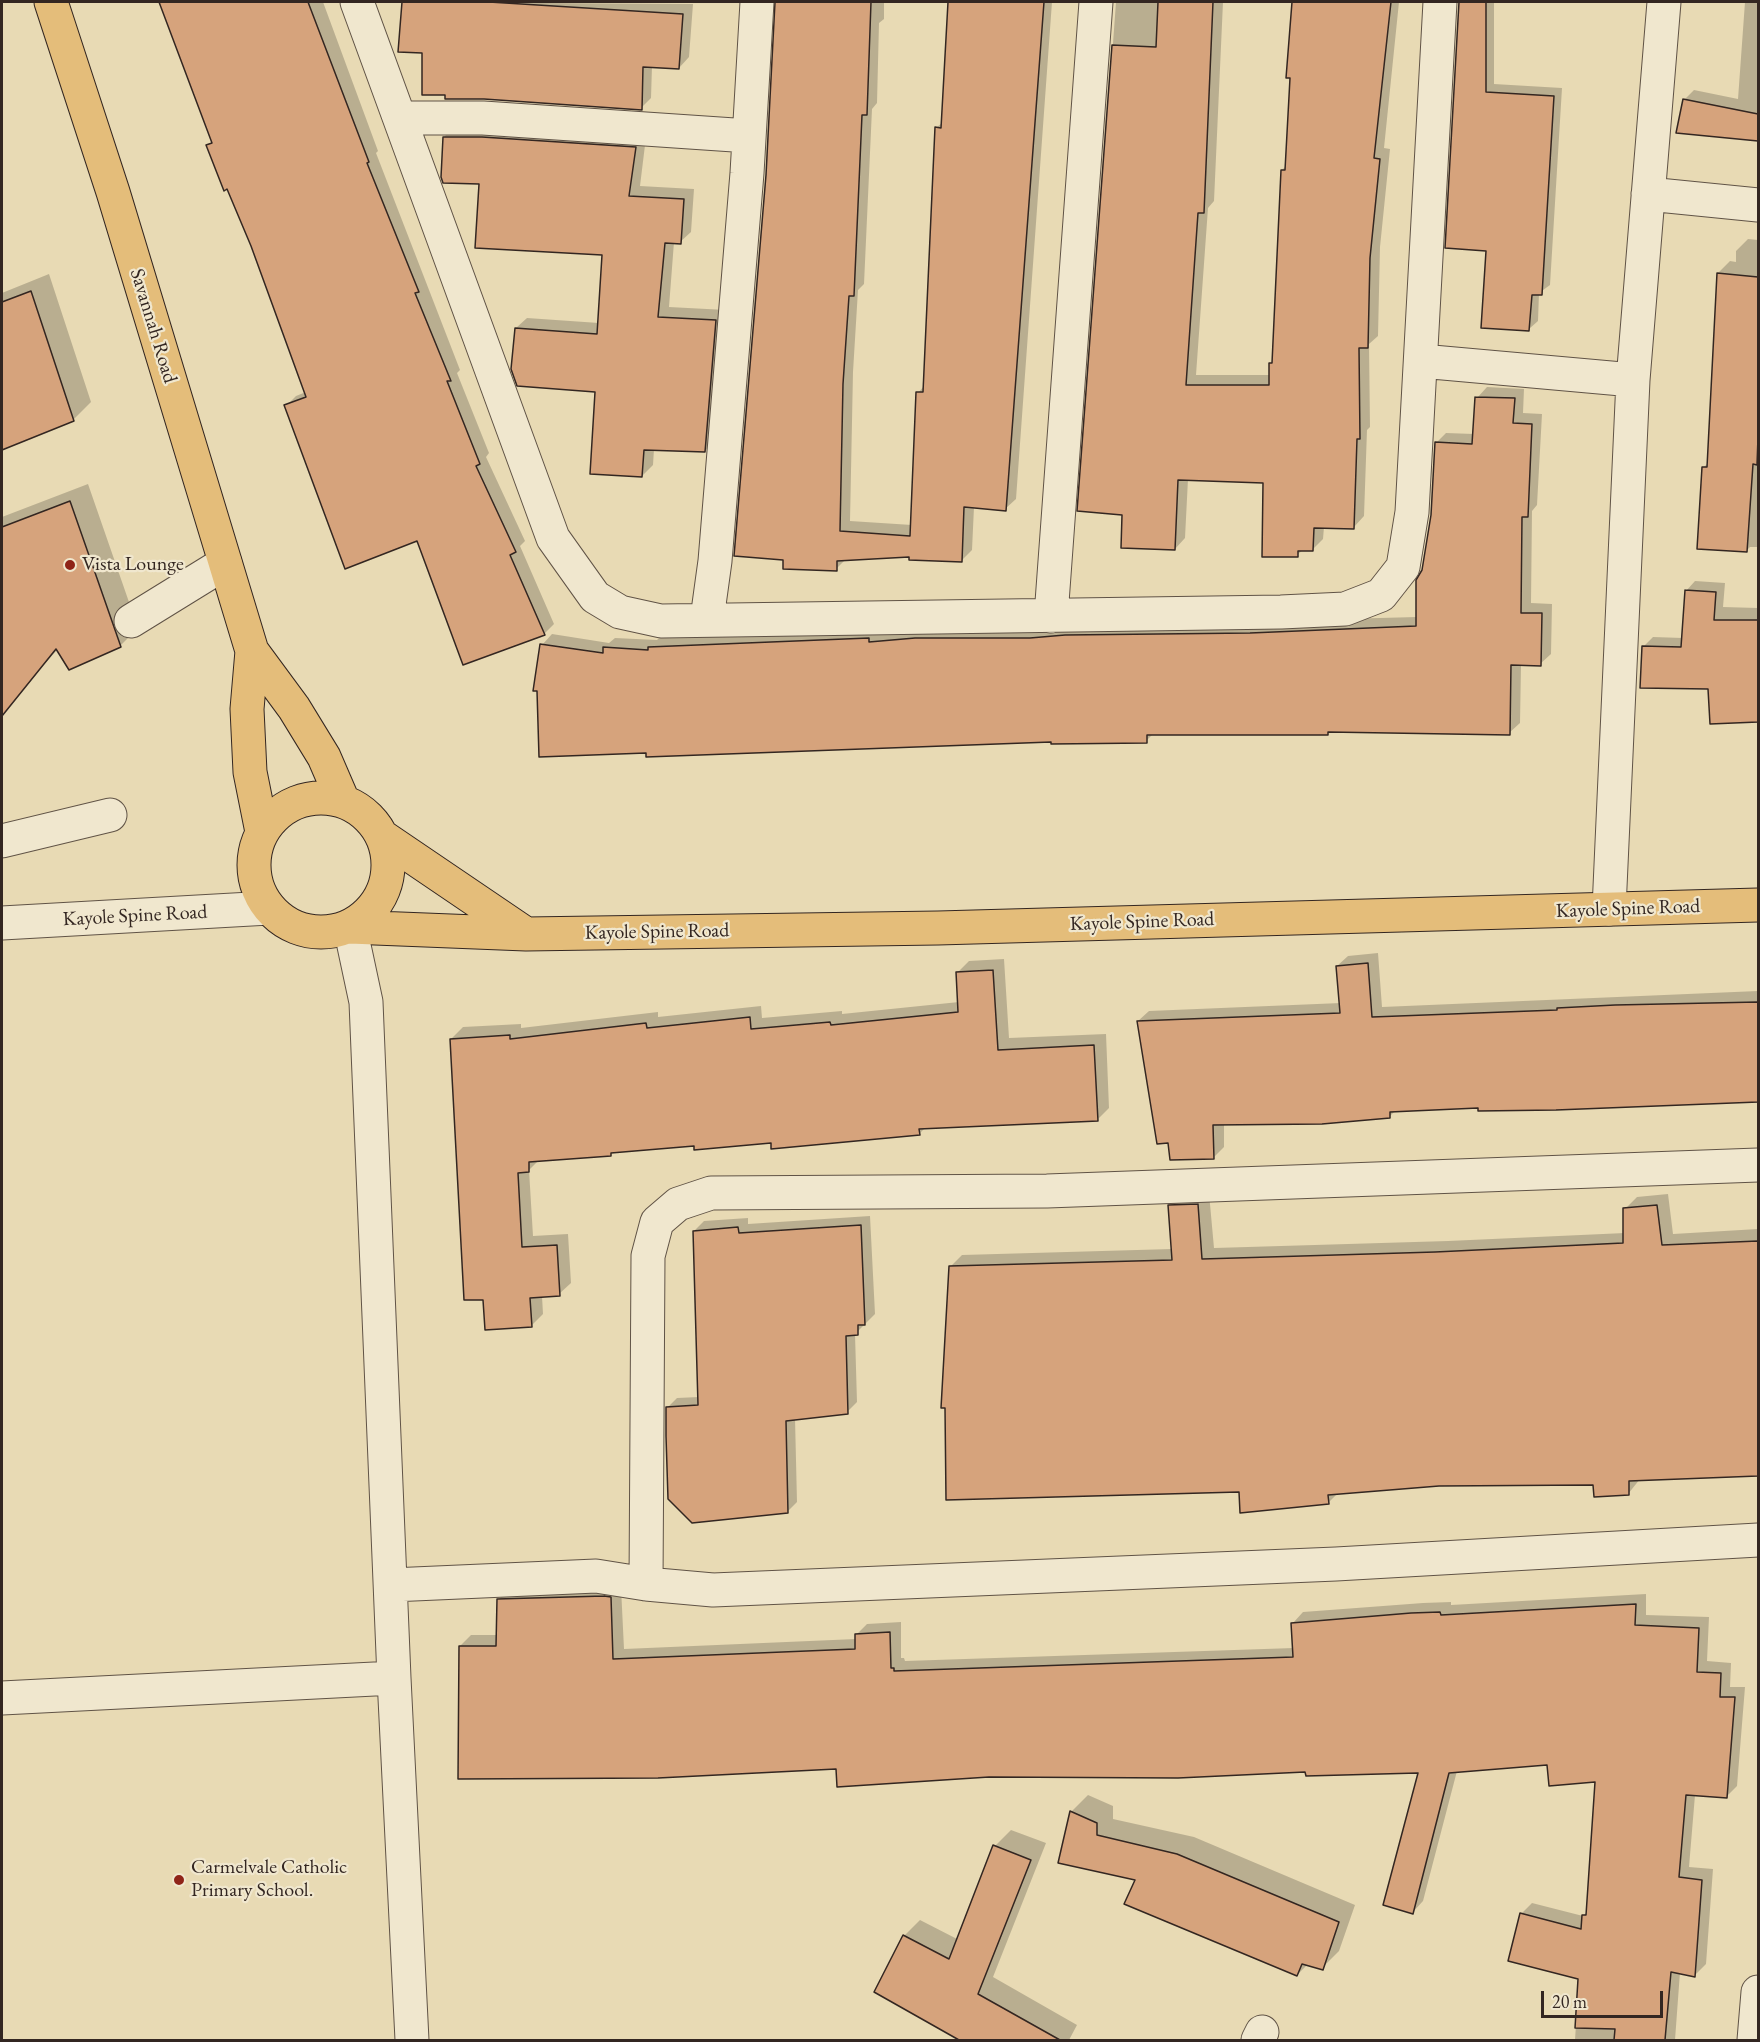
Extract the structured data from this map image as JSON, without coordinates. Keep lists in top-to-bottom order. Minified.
{"streets":{"main road":["Savannah Road","Kayole Spine Road"]},"crossings":[["Savannah Road","Kayole Spine Road"]],"places":["Vista Lounge","Carmelvale Catholic Primary School."],"scale_bar":"20 m"}
